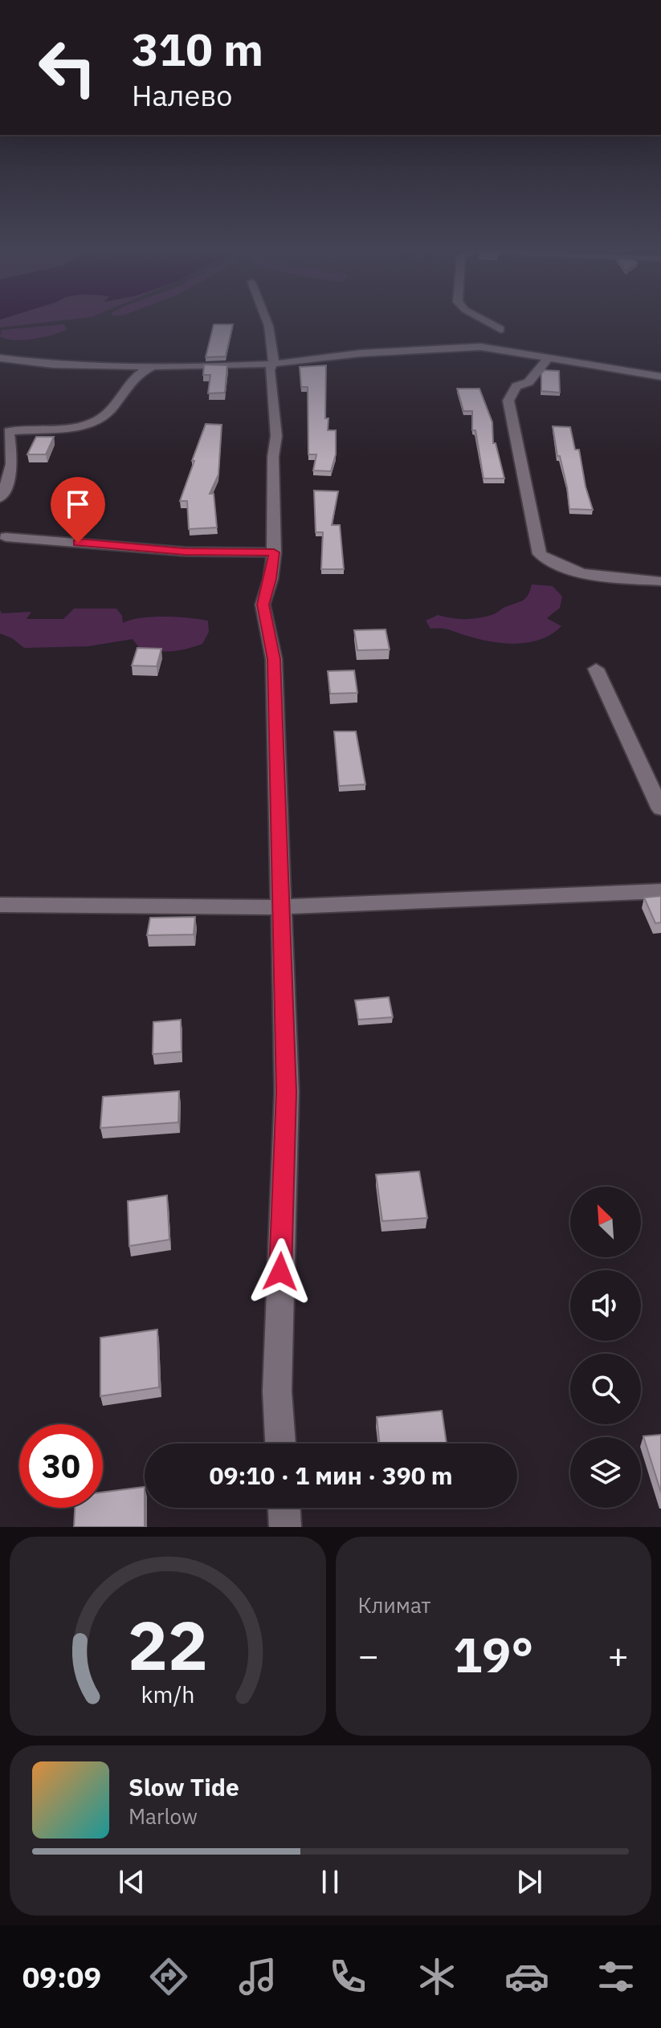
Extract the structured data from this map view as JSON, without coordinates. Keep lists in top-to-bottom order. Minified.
{"north":"top left","page":{"turn":["310 m","Налево"],"limit":"30","trip":"09:10 · 1 мин · 390 m","tile":"Климат","heat":["−","19°","+"],"song":["Slow Tide","Marlow"],"tabs":"09:09","gauge":["22","km/h"]}}
